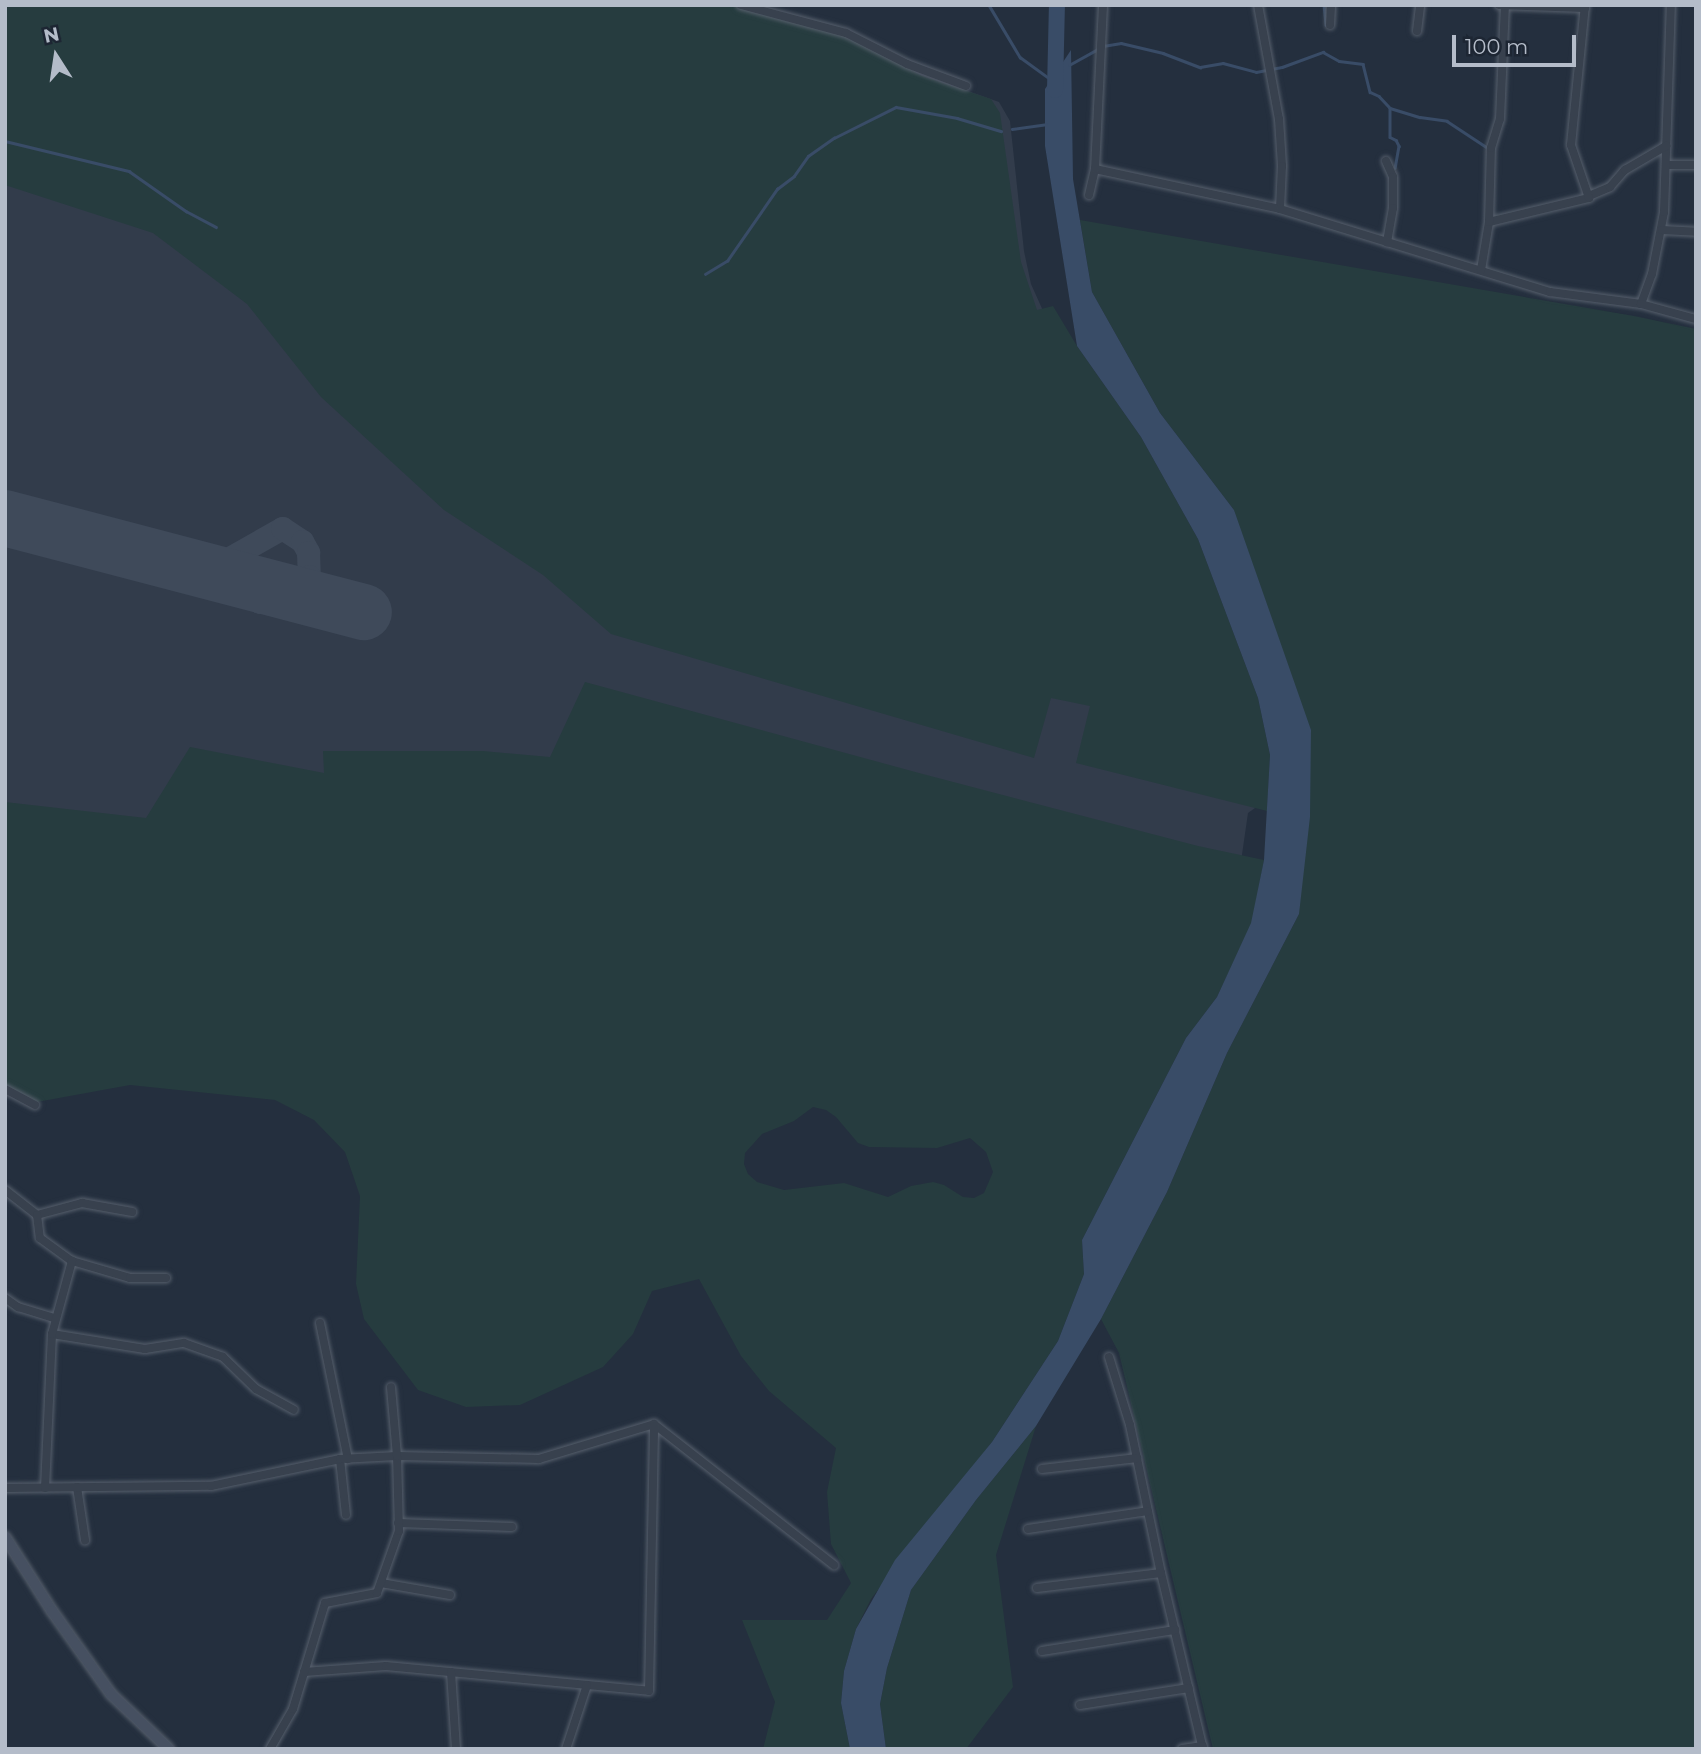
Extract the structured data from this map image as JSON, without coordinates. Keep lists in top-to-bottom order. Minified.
{"scale_bar":"100 m","north":"top"}
